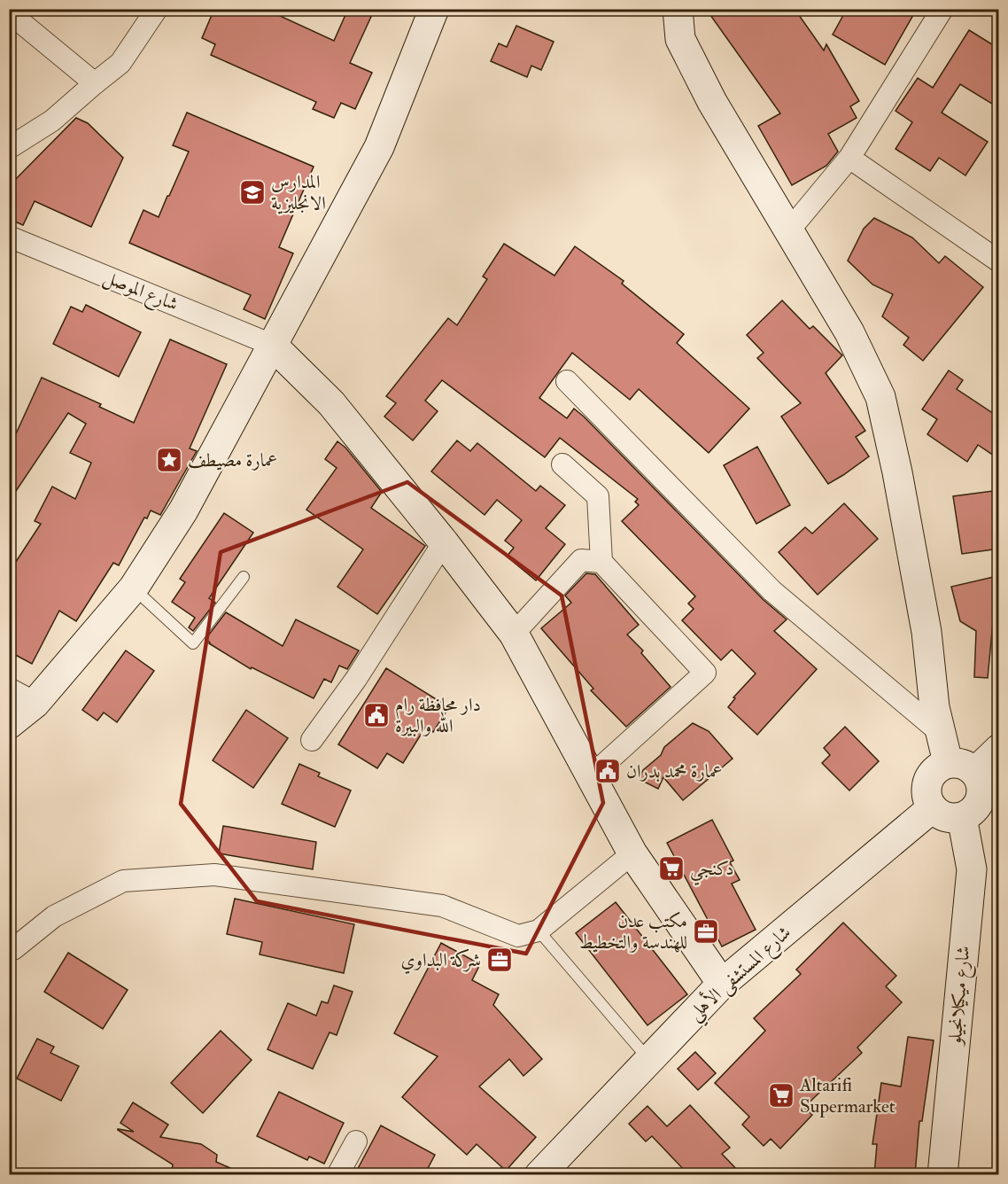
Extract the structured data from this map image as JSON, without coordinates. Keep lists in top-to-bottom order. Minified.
{"streets":{"street":["شارع الموصل","شارع المستشفى الأهلي","شارع ميكيلانجيلو"]},"crossings":[["شارع المستشفى الأهلي","شارع ميكيلانجيلو"]],"places":{"school or university":["المدارس الانجليزية"],"place":["عمارة مصيطف"],"public building":["دار محافظة رام الله والبيرة","عمارة محمد بدران"],"supermarket":["دكنجي","Altarifi Supermarket"],"office":["مكتب عدن للهندسة والتخطيط","شركة البداوي"]}}
